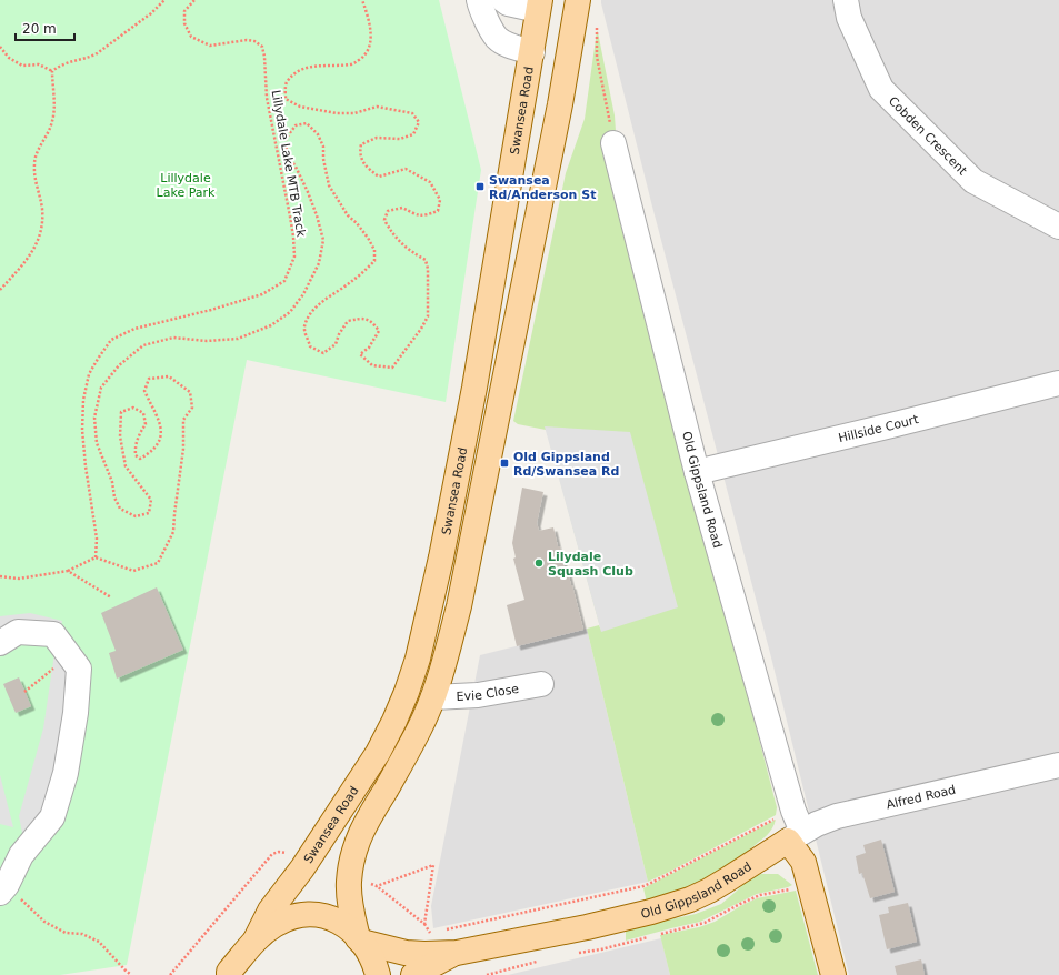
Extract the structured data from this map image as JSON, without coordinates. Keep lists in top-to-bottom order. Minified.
{"streets":{"main road":["Swansea Road","Old Gippsland Road"],"street":["Cobden Crescent","Hillside Court","Evie Close","Alfred Road"],"path":["Lillydale Lake MTB Track"]},"crossings":[["Hillside Court","Old Gippsland Road"],["Old Gippsland Road","Alfred Road"]],"parks":["Lillydale Lake Park"],"places":{"transit":["Swansea Rd/Anderson St","Old Gippsland Rd/Swansea Rd"],"other":["Lilydale Squash Club"]},"scale_bar":"20 m"}
